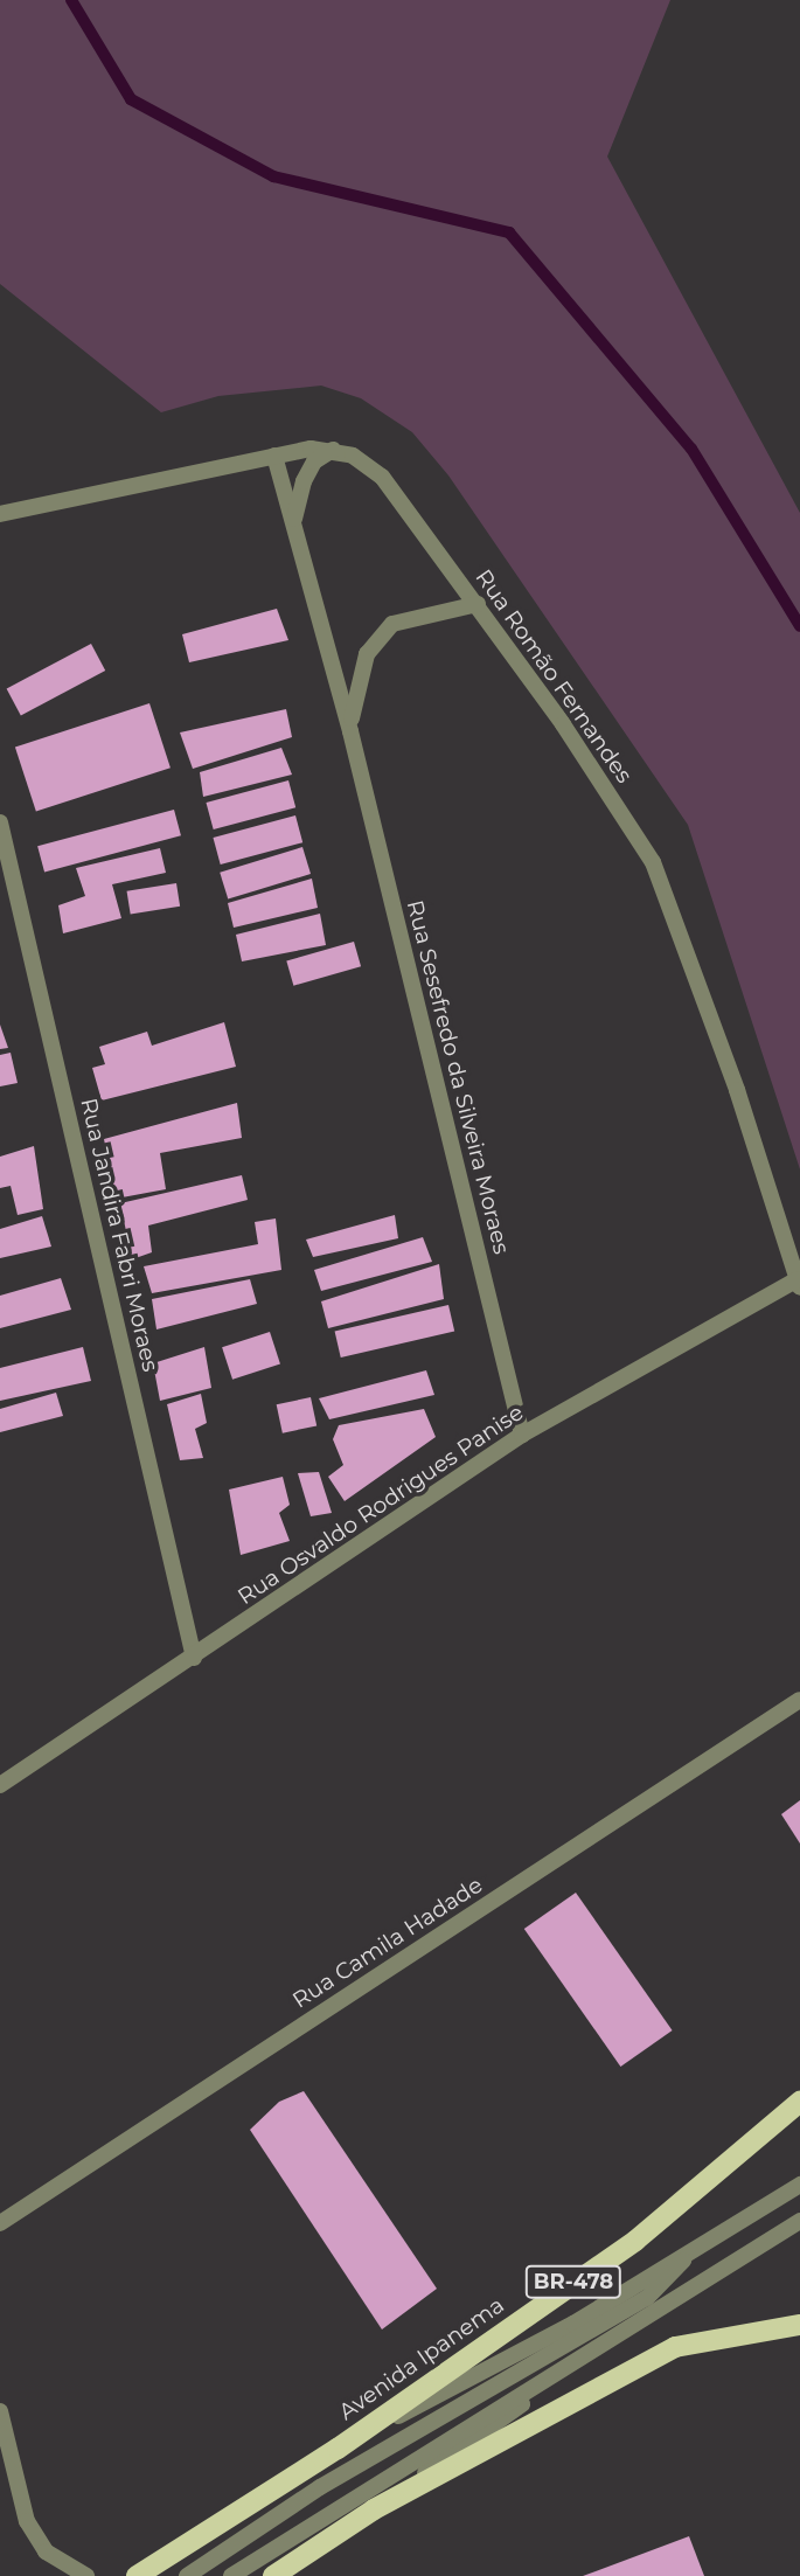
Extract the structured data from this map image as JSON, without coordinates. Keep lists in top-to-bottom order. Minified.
{"streets":{"main road":["BR-478","Avenida Ipanema"],"street":["Rua Romão Fernandes","Rua Sesefredo da Silveira Moraes","Rua Jandira Fabri Moraes","Rua Osvaldo Rodrigues Panise","Rua Camila Hadade"]},"crossings":[["Rua Romão Fernandes","Rua Osvaldo Rodrigues Panise"],["Rua Sesefredo da Silveira Moraes","Rua Osvaldo Rodrigues Panise"],["Rua Jandira Fabri Moraes","Rua Osvaldo Rodrigues Panise"]]}
